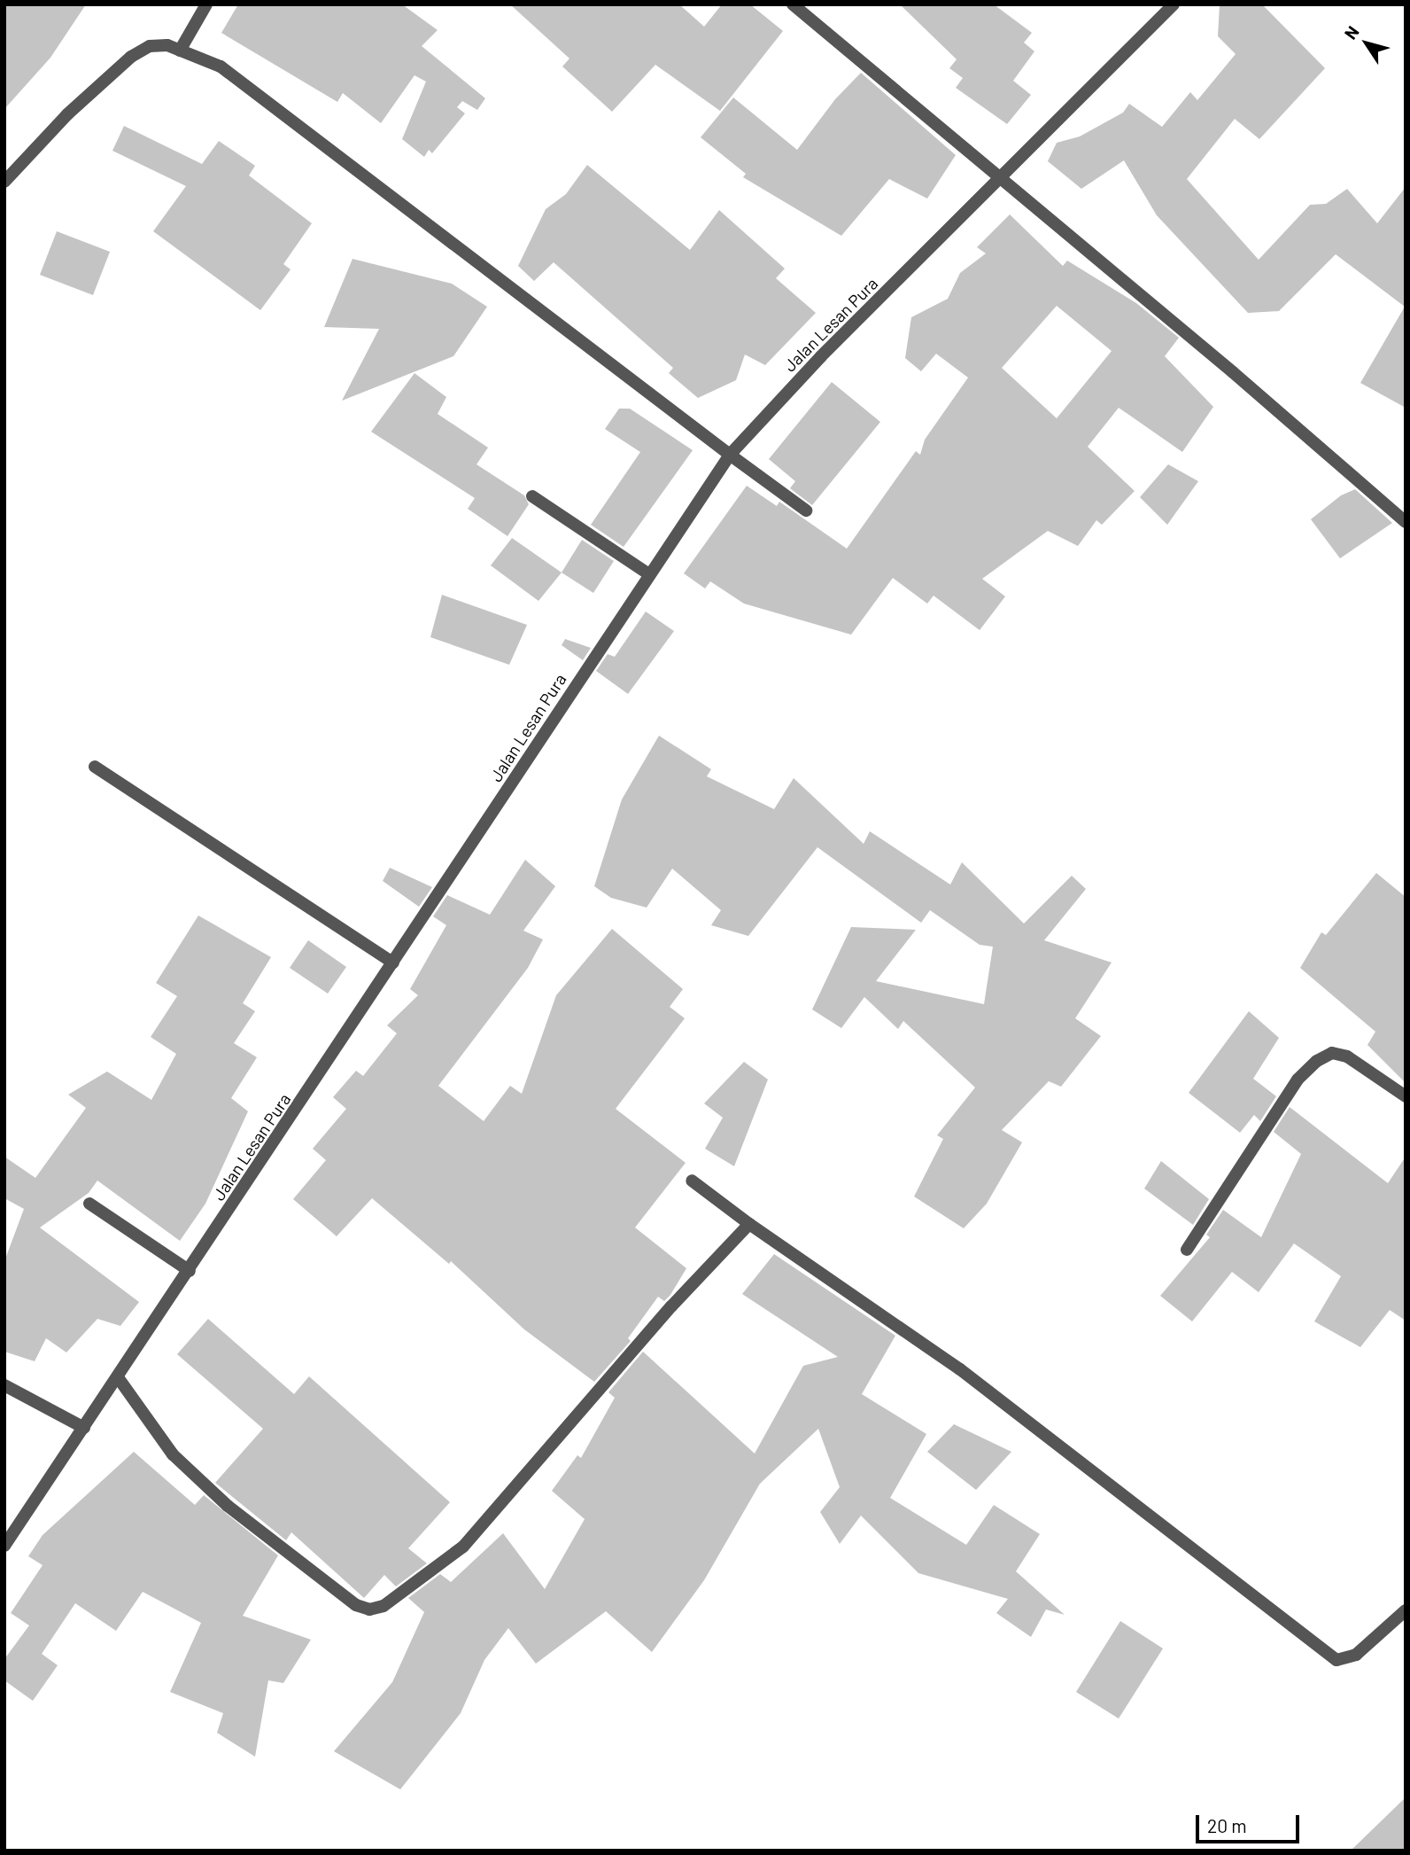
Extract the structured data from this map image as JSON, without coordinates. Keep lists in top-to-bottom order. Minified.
{"streets":{"street":["Jalan Lesan Pura"]},"scale_bar":"20 m","north":"top left"}
